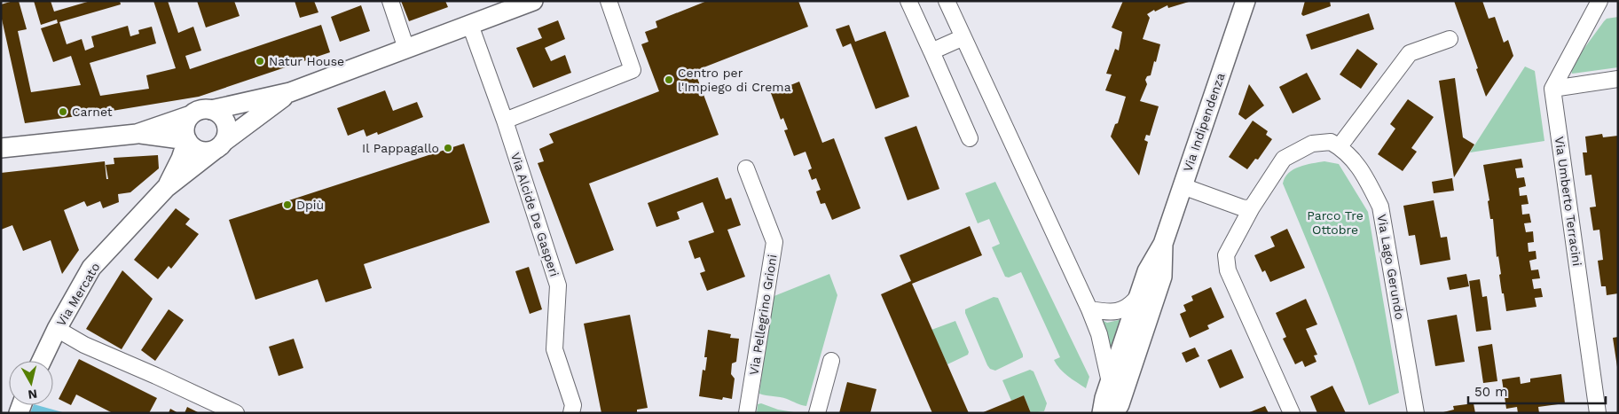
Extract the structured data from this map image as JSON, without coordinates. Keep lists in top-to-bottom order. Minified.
{"streets":{"street":["Via Indipendenza","Via Umberto Terracini","Via Alcide De Gasperi","Via Lago Gerundo","Via Mercato","Via Pellegrino Grioni"]},"parks":["Parco Tre Ottobre"],"places":["Natur House","Centro per l'Impiego di Crema","Carnet","Il Pappagallo","Dpiù"],"scale_bar":"50 m","north":"bottom"}
